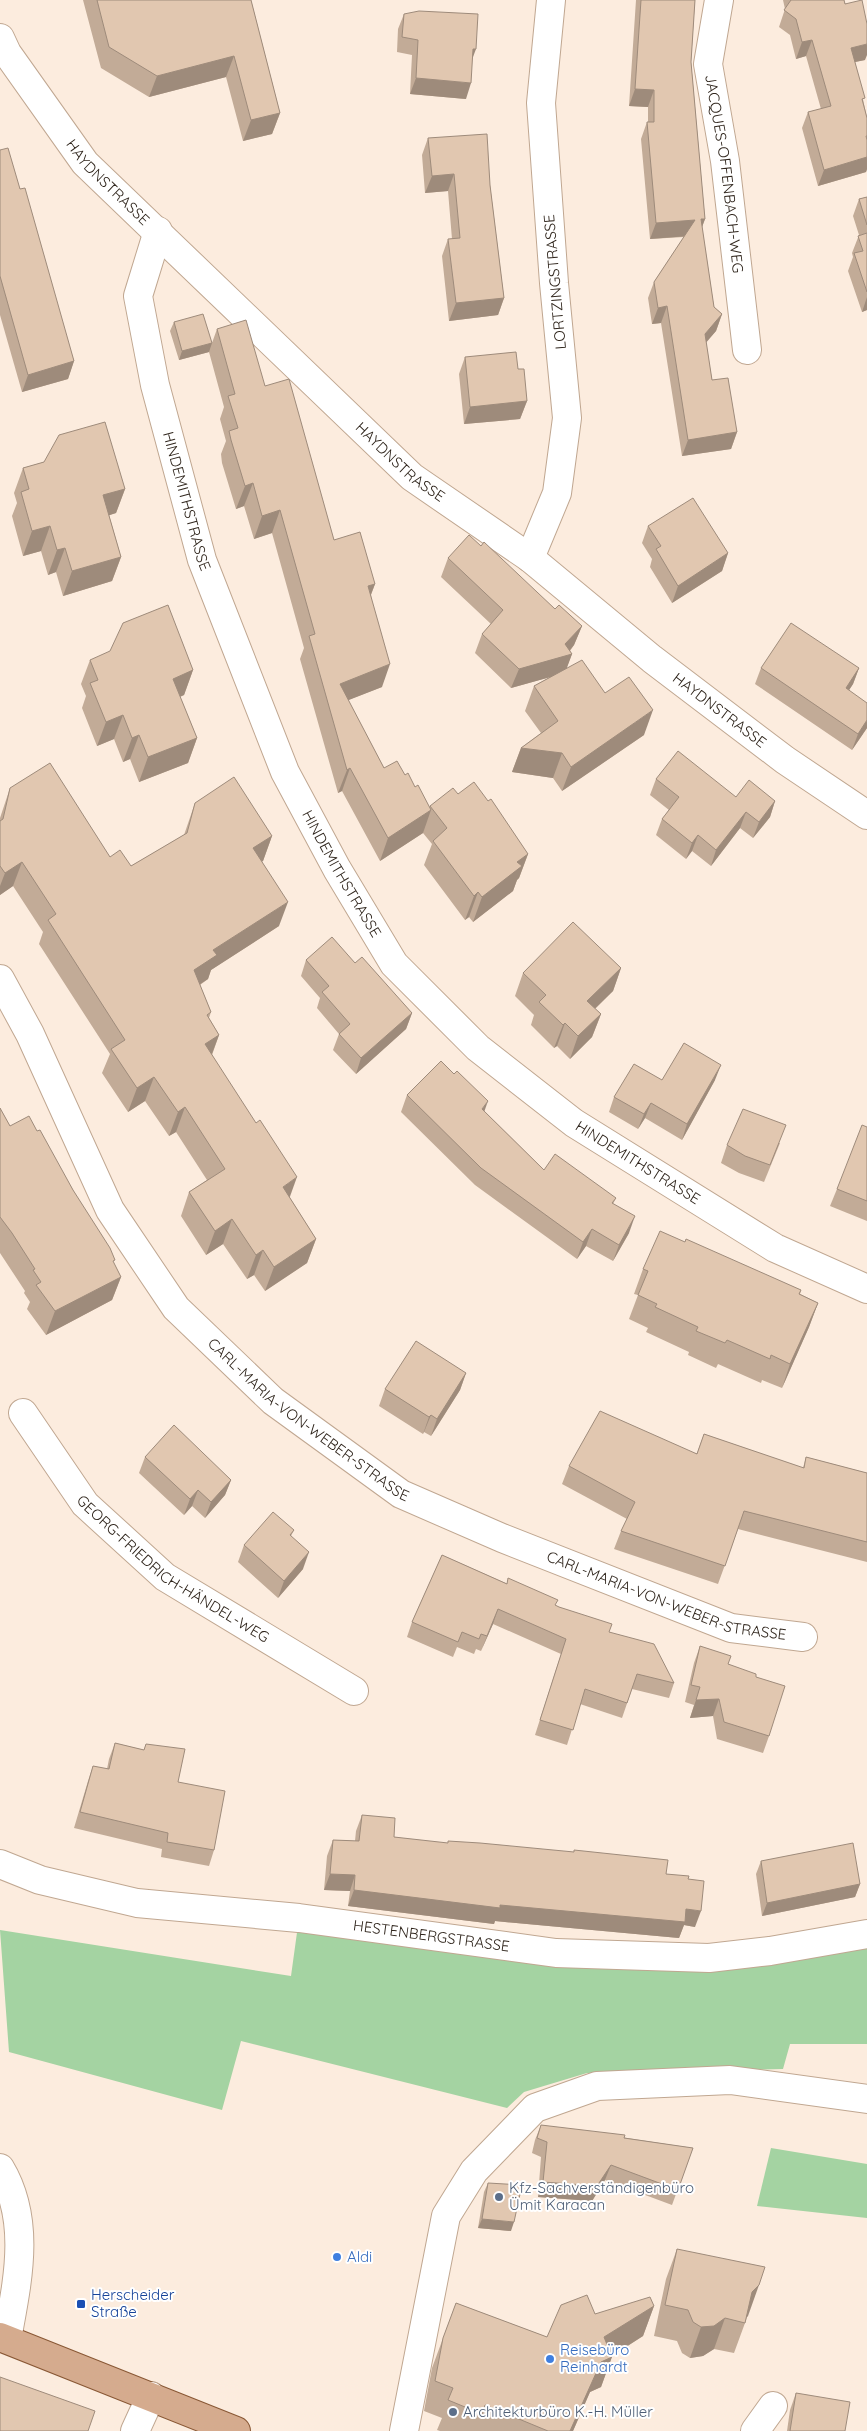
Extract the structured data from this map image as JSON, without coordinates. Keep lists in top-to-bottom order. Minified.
{"streets":{"street":["JACQUES-OFFENBACH-WEG","HAYDNSTRASSE","LORTZINGSTRASSE","HINDEMITHSTRASSE","CARL-MARIA-VON-WEBER-STRASSE","GEORG-FRIEDRICH-HÄNDEL-WEG","HESTENBERGSTRASSE"]},"crossings":[["HAYDNSTRASSE","LORTZINGSTRASSE"],["HAYDNSTRASSE","HINDEMITHSTRASSE"]],"places":{"other":["Kfz-Sachverständigenbüro Ümit Karacan","Aldi","Reisebüro Reinhardt","Architekturbüro K.-H. Müller"],"transit":["Herscheider Straße"]}}
